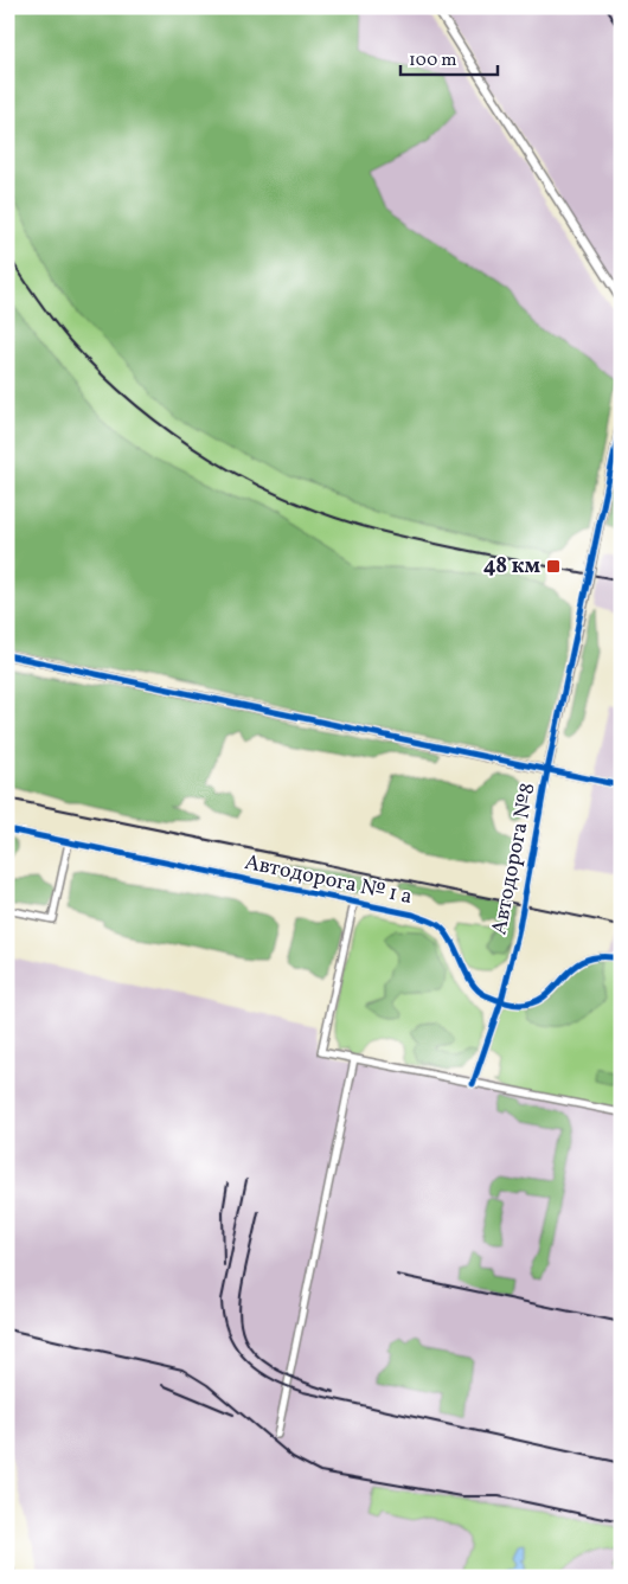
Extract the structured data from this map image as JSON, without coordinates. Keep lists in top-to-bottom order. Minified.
{"streets":{"street":["Автодорога №8","Автодорога № 1 а"]},"crossings":[["Автодорога №8","Автодорога № 1 а"]],"places":{"transit":["48 км"]},"scale_bar":"100 m"}
